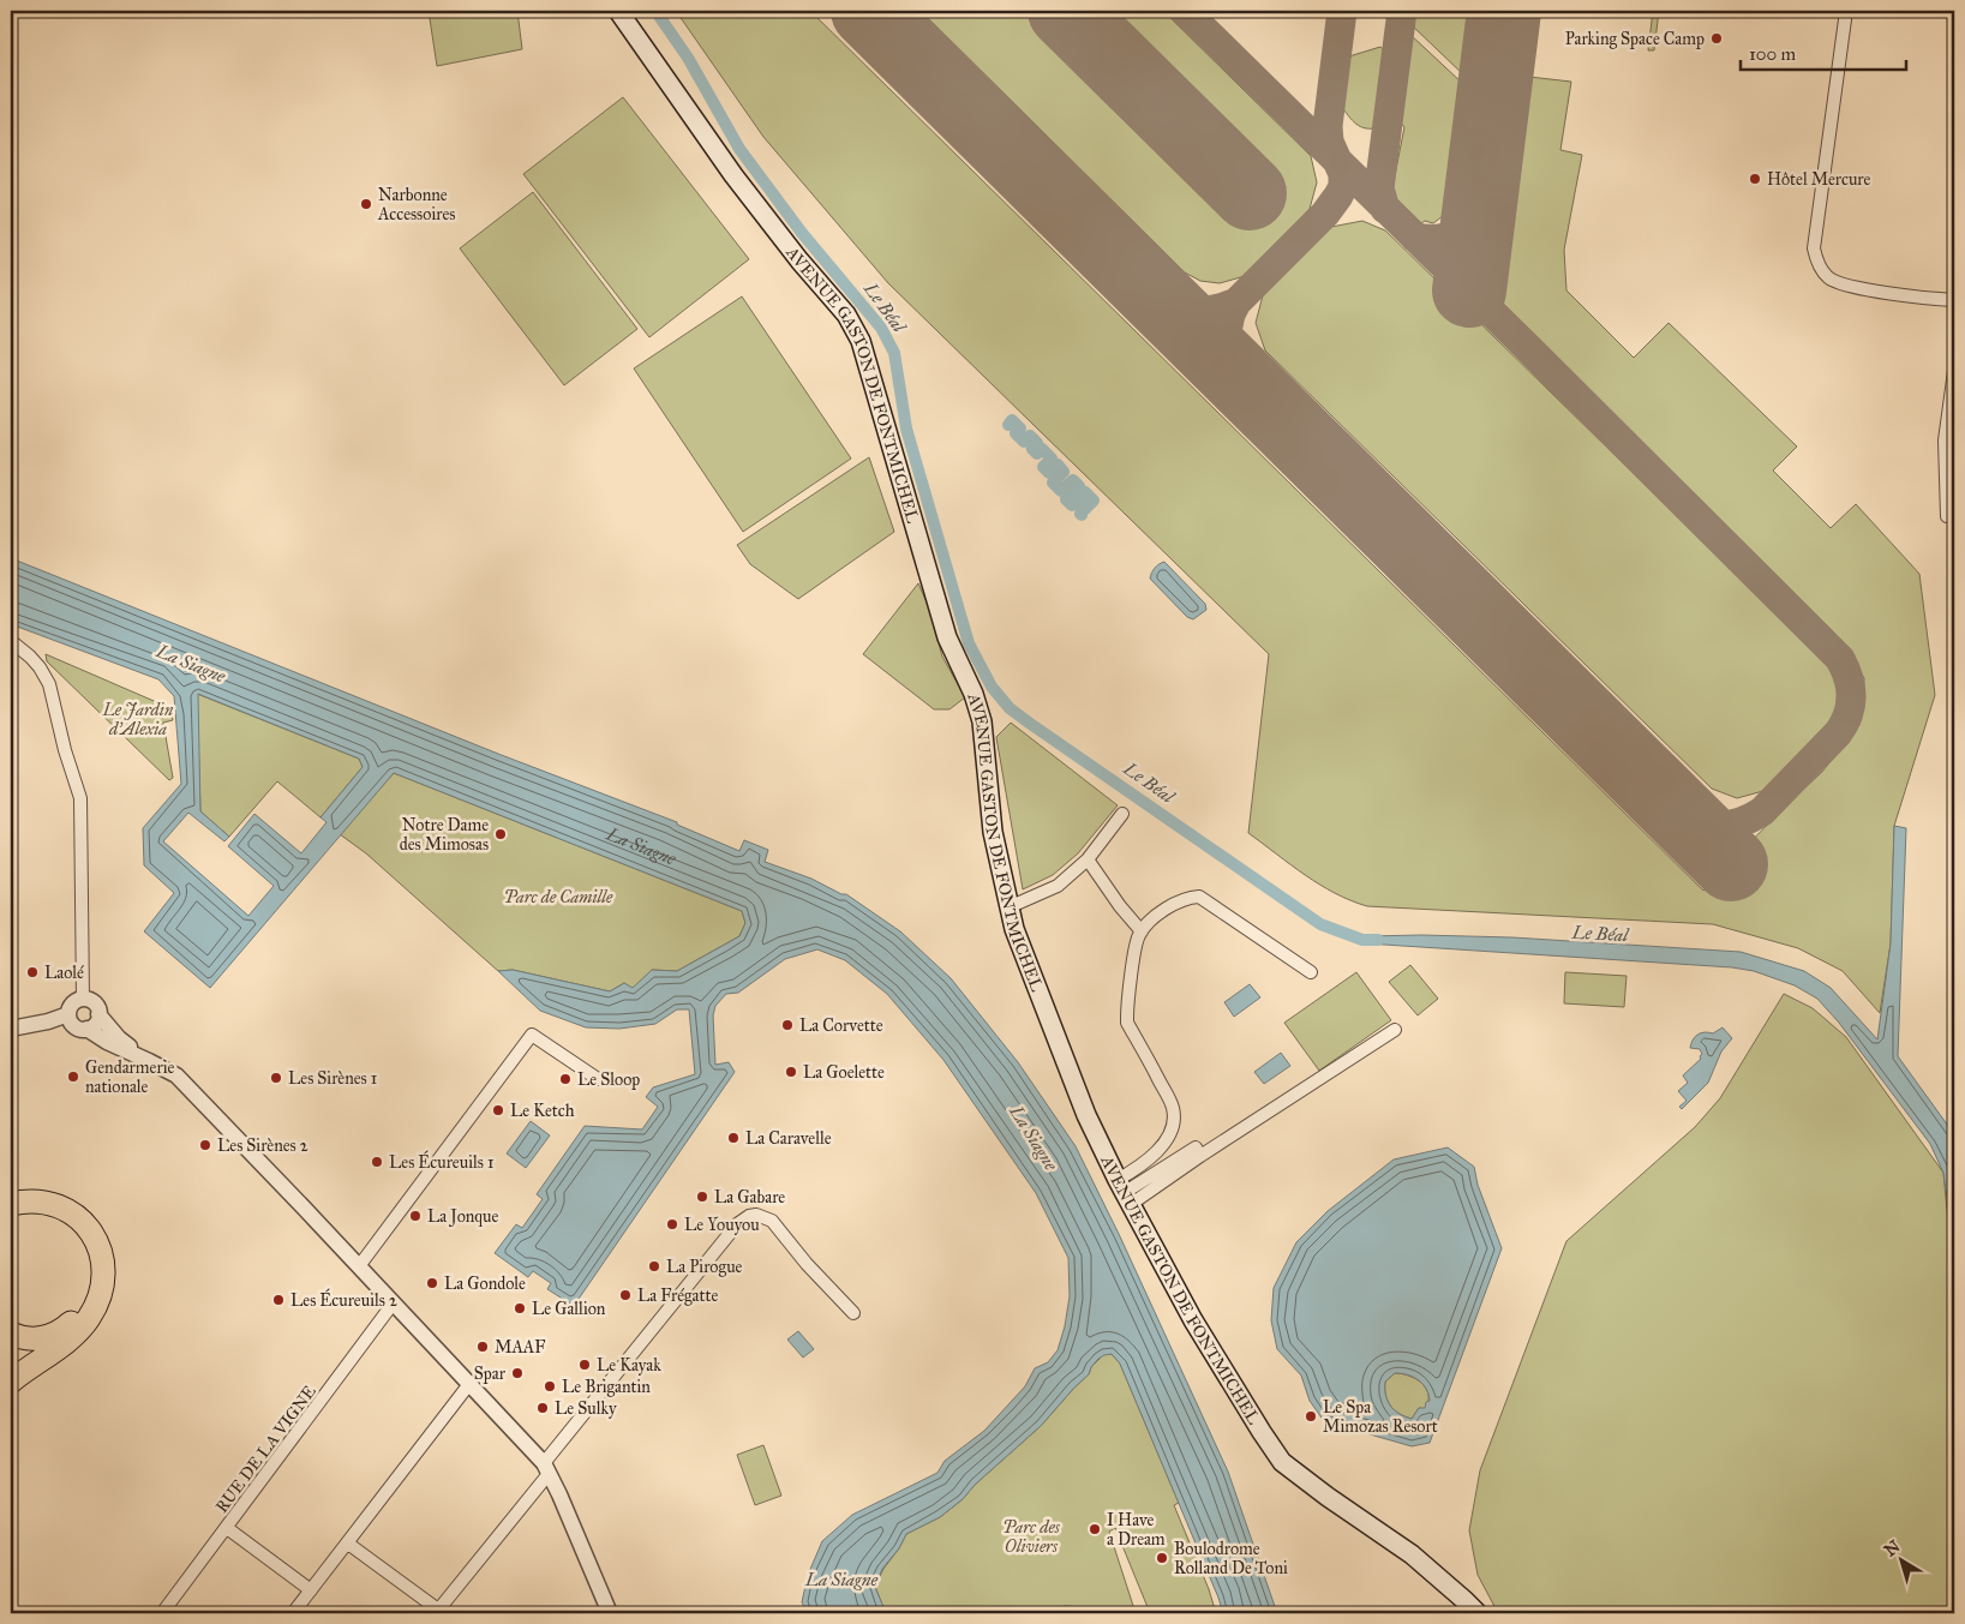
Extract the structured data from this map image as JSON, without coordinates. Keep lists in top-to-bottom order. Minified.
{"streets":{"main road":["AVENUE GASTON DE FONTMICHEL"],"street":["RUE DE LA VIGNE"]},"water":["Le Béal","La Siagne"],"parks":["Le Jardin d'Alexia","Parc de Camille","Parc des Oliviers"],"places":["Parking Space Camp","Hôtel Mercure","Narbonne Accessoires","Notre Dame des Mimosas","Laolé","La Corvette","La Goelette","Gendarmerie nationale","Les Sirènes 1","Le Sloop","Le Ketch","La Caravelle","Les Sirènes 2","Les Écureuils 1","La Gabare","La Jonque","Le Youyou","La Pirogue","La Gondole","La Frégatte","Les Écureuils 2","Le Gallion","MAAF","Le Kayak","Spar","Le Brigantin","Le Sulky","Le Spa Mimozas Resort","I Have a Dream","Boulodrome Rolland De Toni"],"scale_bar":"100 m","north":"top left"}
